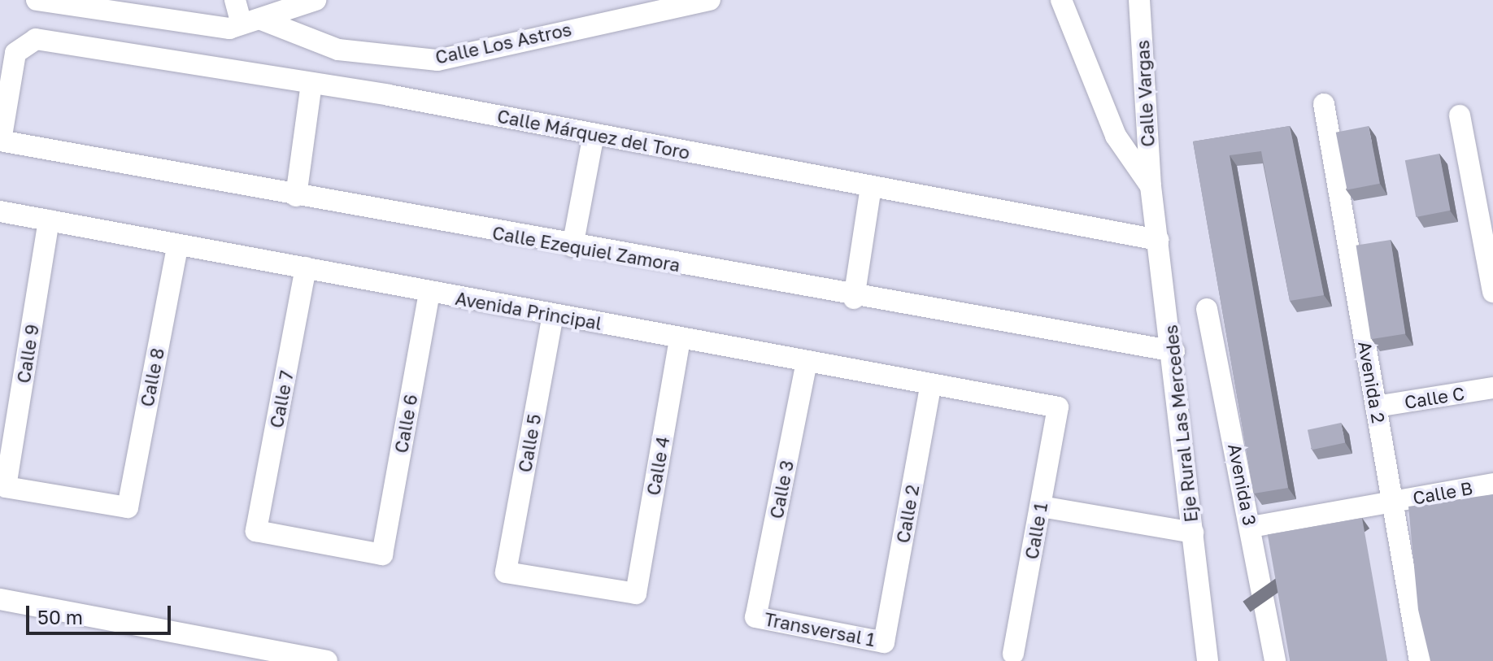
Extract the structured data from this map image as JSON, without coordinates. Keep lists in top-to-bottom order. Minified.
{"streets":{"street":["Calle Los Astros","Calle Vargas","Calle Márquez del Toro","Calle Ezequiel Zamora","Avenida Principal","Calle 9","Calle 8","Avenida 2","Calle C","Calle 7","Calle 6","Eje Rural Las Mercedes","Calle 5","Calle 4","Avenida 3","Calle 3","Calle B","Calle 2","Calle 1","Transversal 1"]},"crossings":[["Calle Vargas","Eje Rural Las Mercedes"],["Calle Márquez del Toro","Calle Ezequiel Zamora"],["Calle Márquez del Toro","Eje Rural Las Mercedes"],["Calle Ezequiel Zamora","Eje Rural Las Mercedes"],["Avenida Principal","Calle 9"],["Avenida Principal","Calle 8"],["Avenida Principal","Calle 7"],["Avenida Principal","Calle 6"],["Avenida Principal","Calle 5"],["Avenida Principal","Calle 4"],["Avenida Principal","Calle 3"],["Avenida Principal","Calle 2"],["Avenida Principal","Calle 1"],["Calle 9","Calle 8"],["Avenida 2","Calle C"],["Avenida 2","Calle B"],["Calle 7","Calle 6"],["Calle 5","Calle 4"],["Avenida 3","Calle B"],["Calle 3","Transversal 1"],["Calle 2","Transversal 1"]],"scale_bar":"50 m"}
